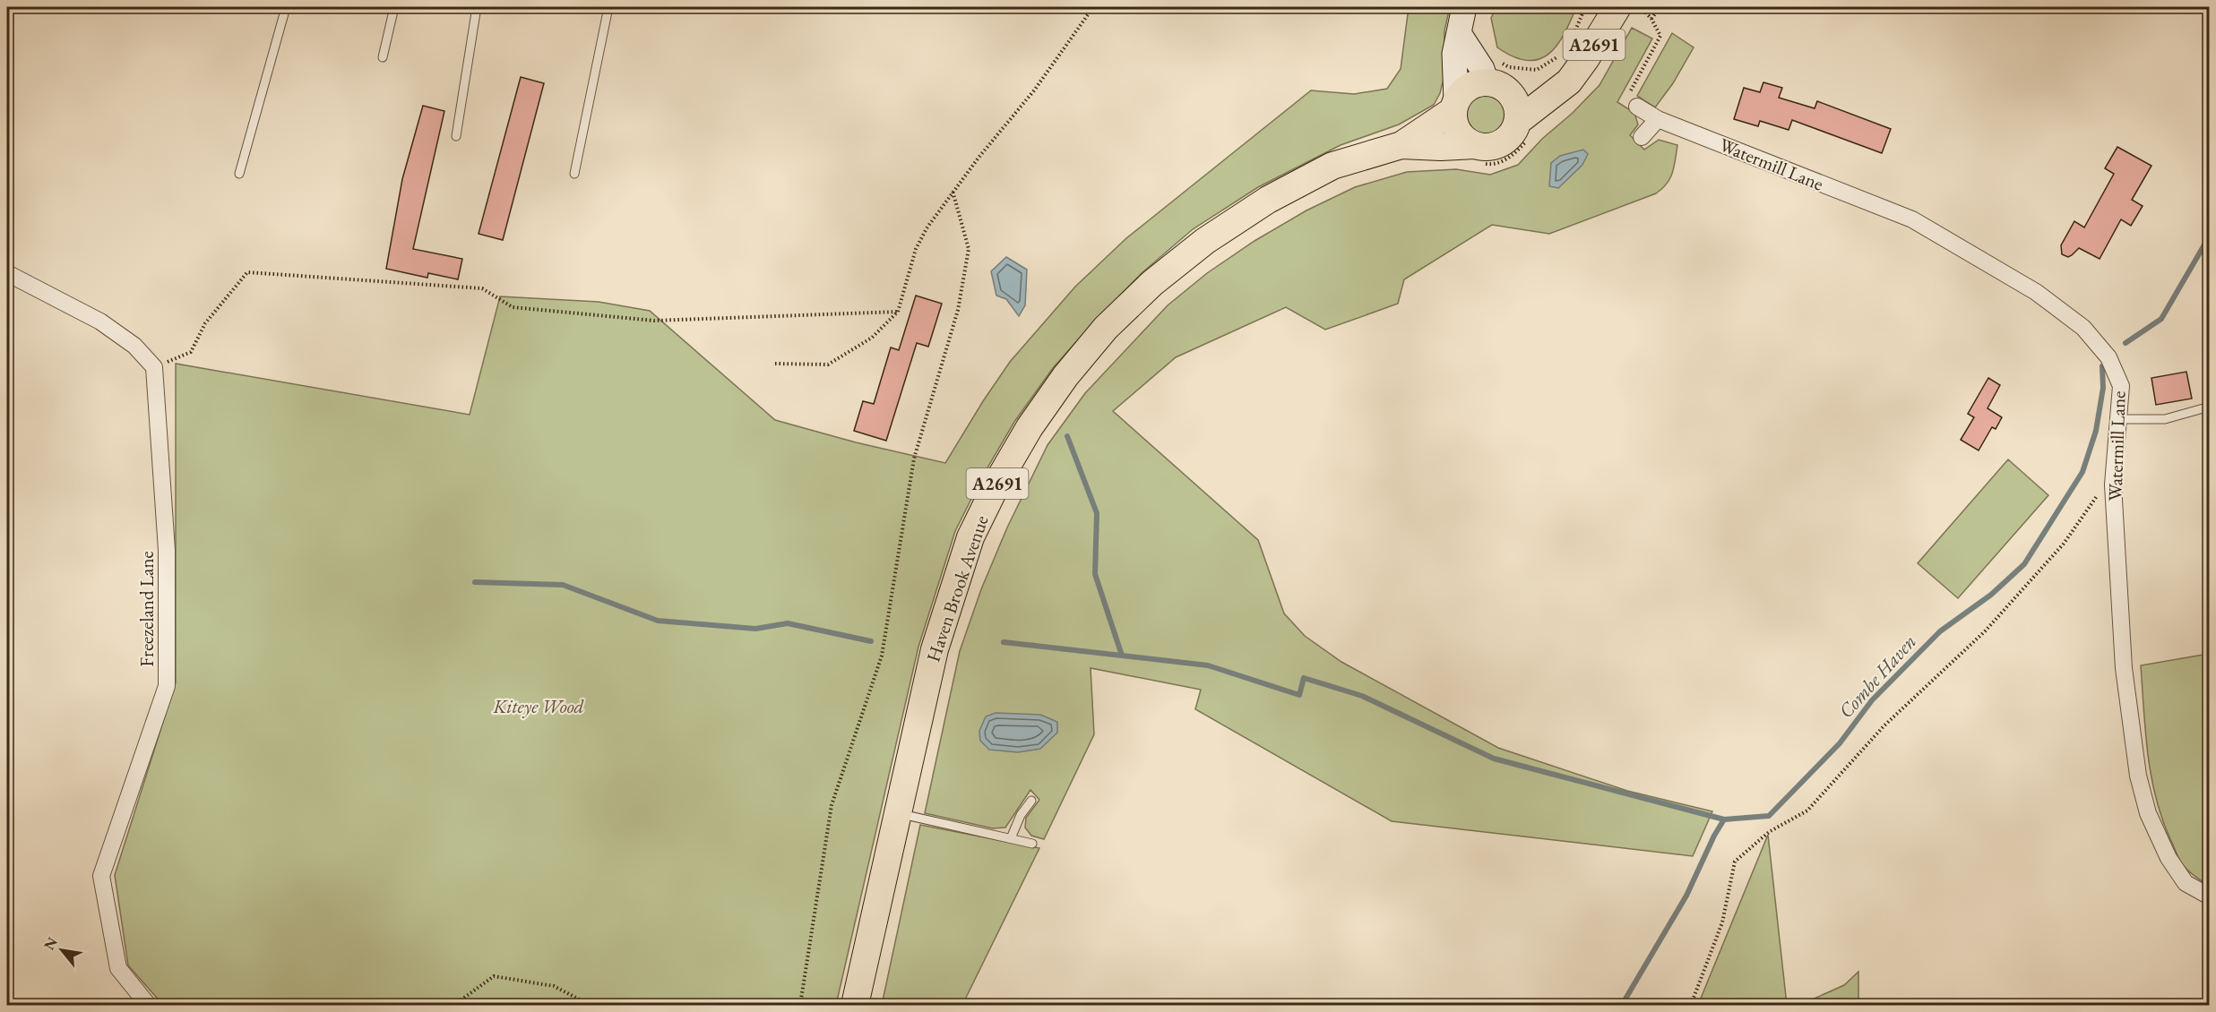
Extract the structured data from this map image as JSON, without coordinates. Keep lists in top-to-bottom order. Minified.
{"streets":{"main road":["A2691","Haven Brook Avenue"],"street":["Watermill Lane","Freezeland Lane"]},"crossings":[["A2691","Haven Brook Avenue"]],"water":["Combe Haven"],"parks":["Kiteye Wood"],"north":"top left"}
